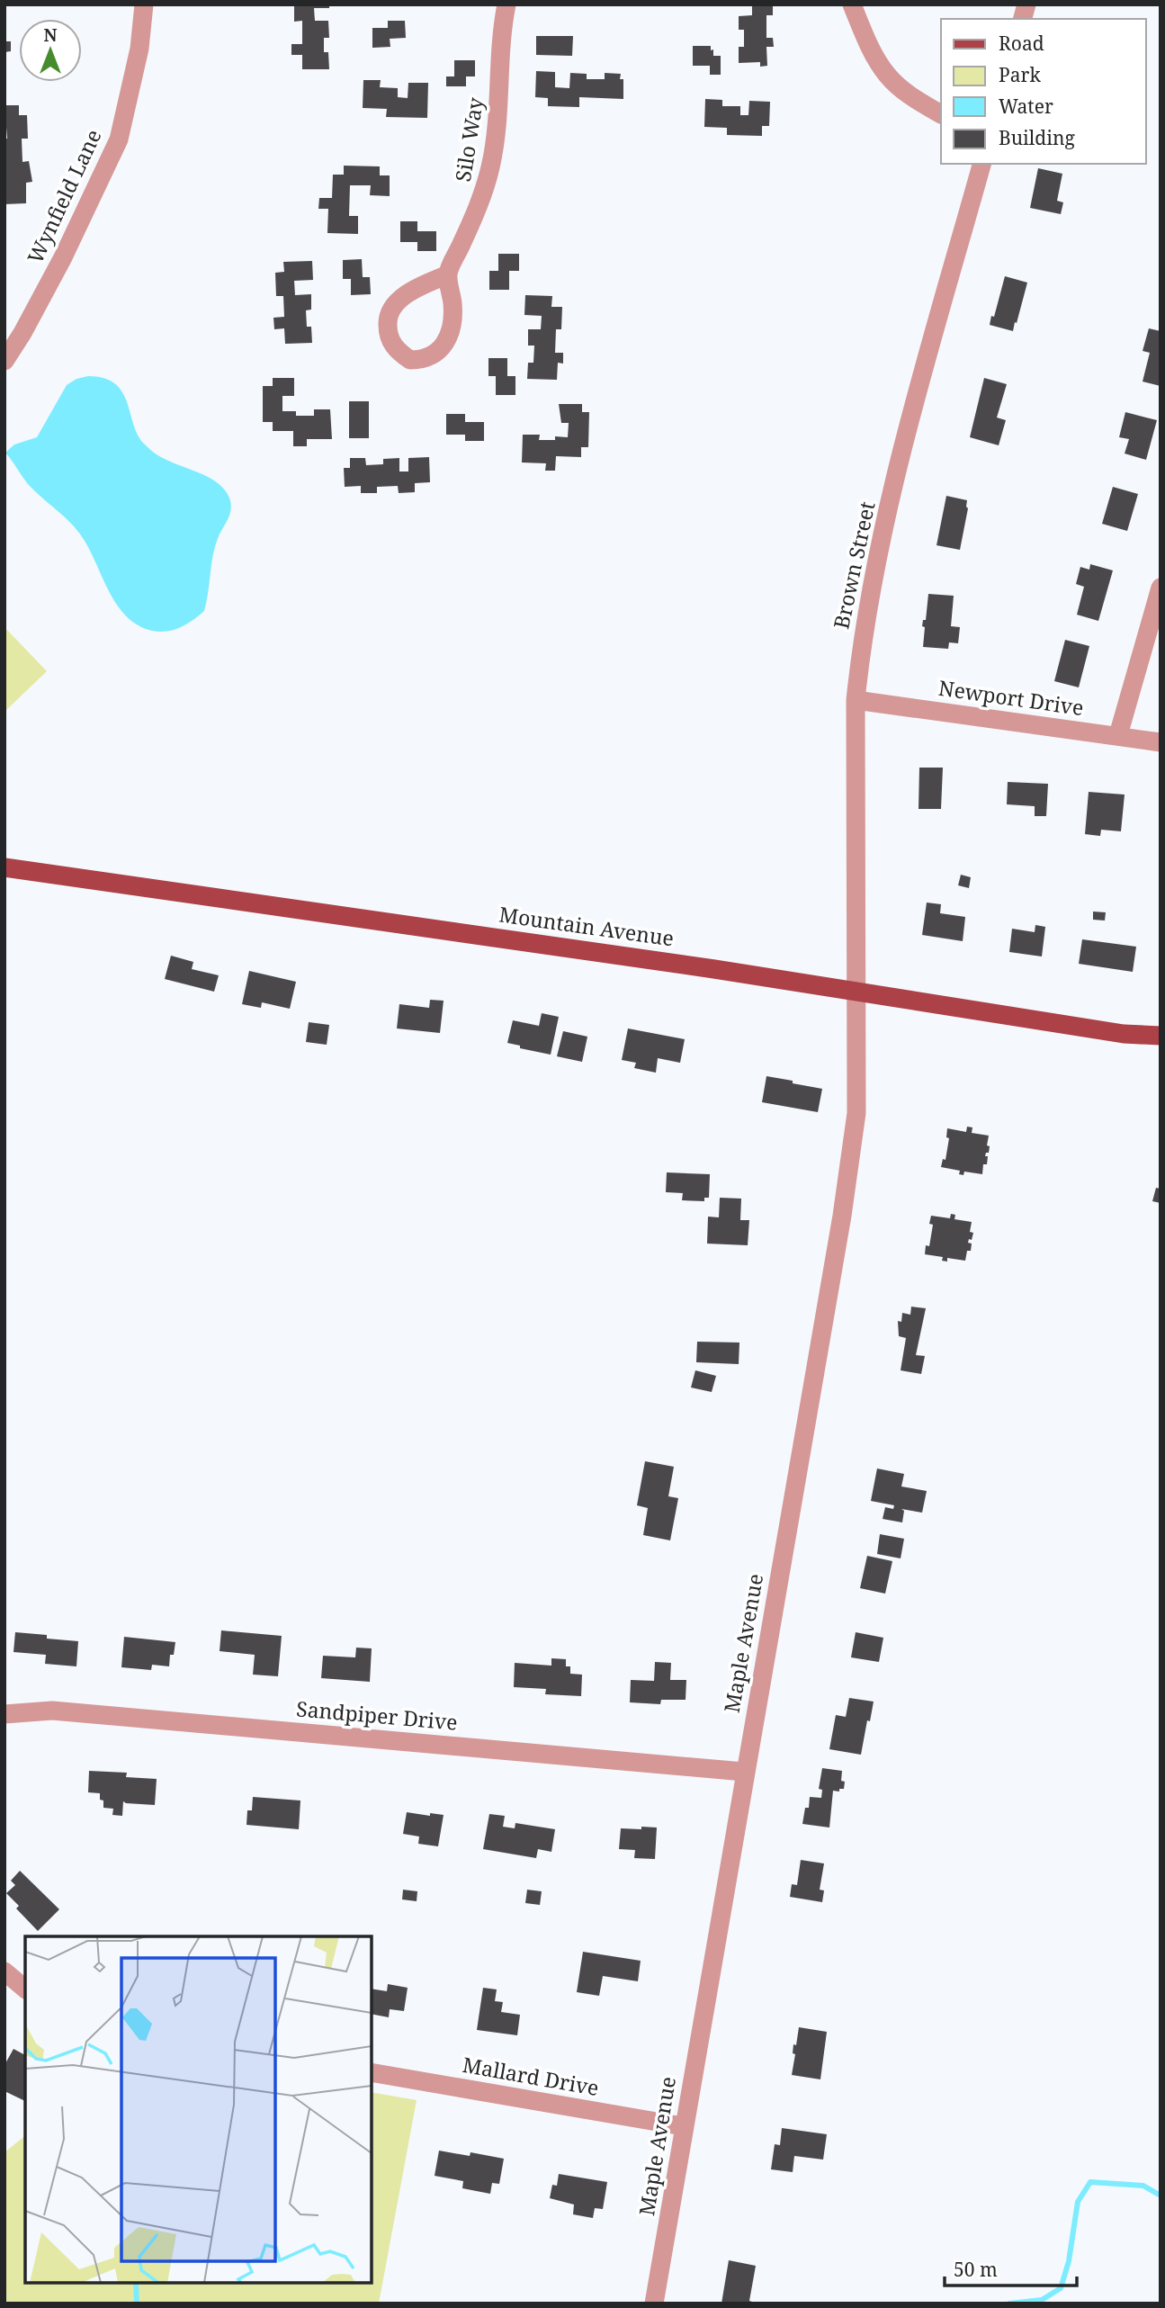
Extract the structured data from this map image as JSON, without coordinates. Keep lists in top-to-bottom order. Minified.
{"streets":{"main road":["Mountain Avenue"],"street":["Silo Way","Wynfield Lane","Brown Street","Newport Drive","Maple Avenue","Sandpiper Drive","Mallard Drive"]},"crossings":[["Brown Street","Newport Drive"],["Brown Street","Mountain Avenue"],["Brown Street","Maple Avenue"],["Mountain Avenue","Maple Avenue"],["Maple Avenue","Sandpiper Drive"],["Maple Avenue","Mallard Drive"]],"legend":["Road","Park","Water","Building"],"scale_bar":"50 m","north":"top"}
